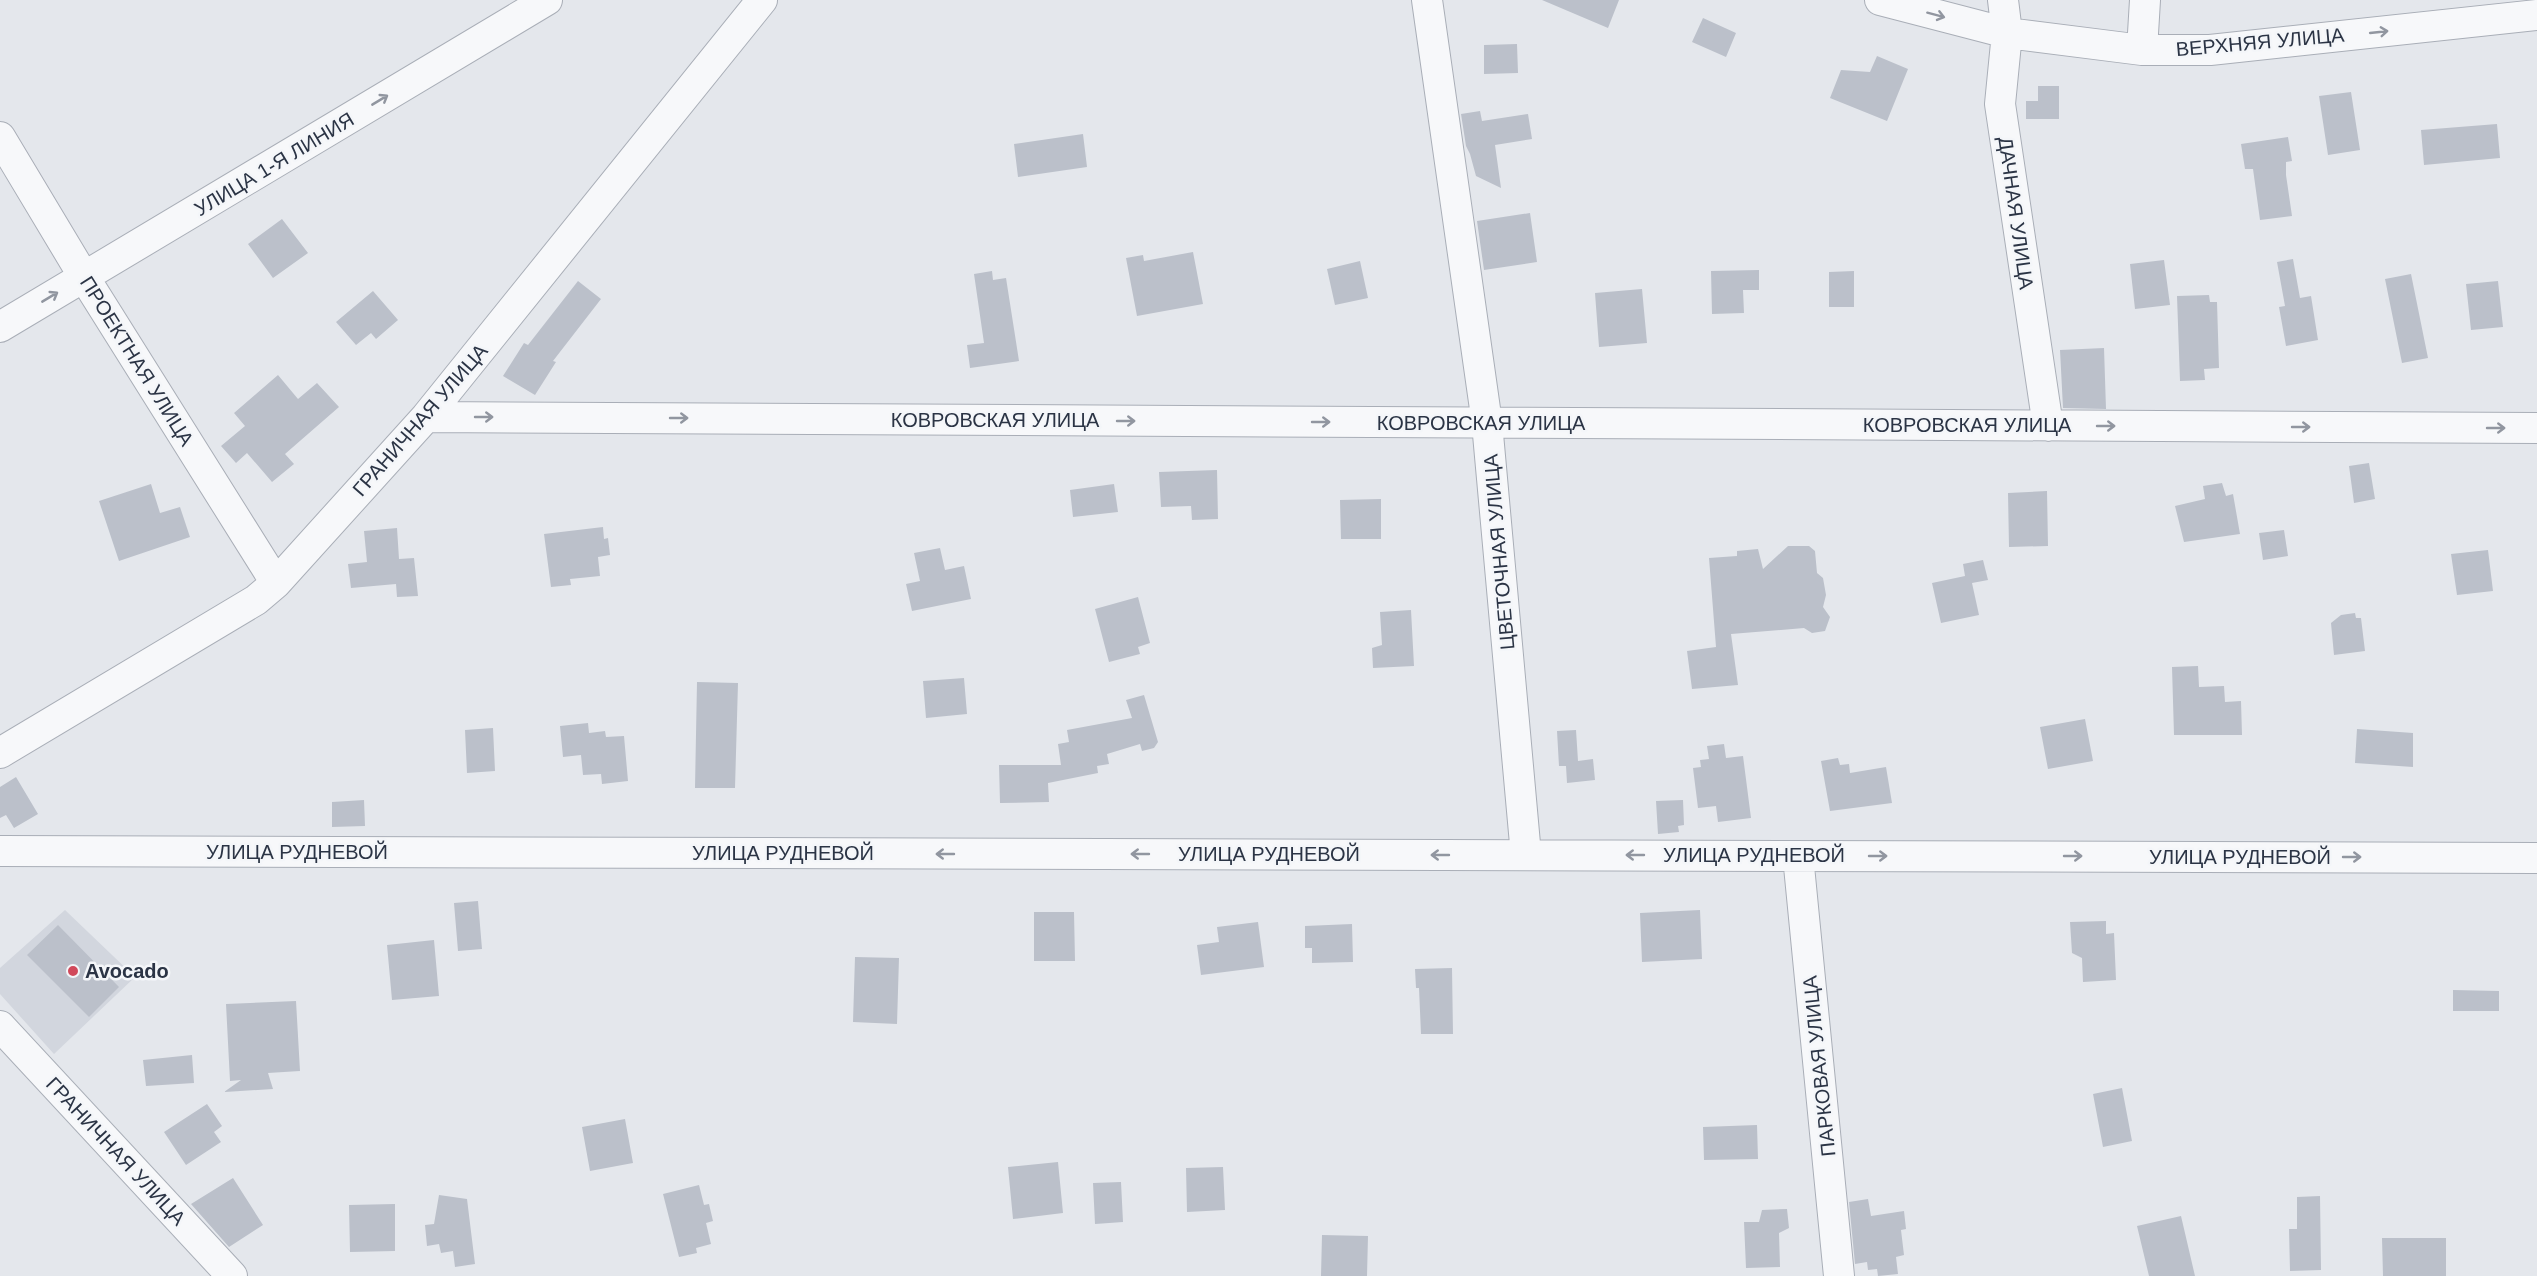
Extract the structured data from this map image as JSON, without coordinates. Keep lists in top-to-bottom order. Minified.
{"streets":{"street":["ВЕРХНЯЯ УЛИЦА","УЛИЦА 1-Я ЛИНИЯ","ДАЧНАЯ УЛИЦА","ПРОЕКТНАЯ УЛИЦА","ГРАНИЧНАЯ УЛИЦА","КОВРОВСКАЯ УЛИЦА","ЦВЕТОЧНАЯ УЛИЦА","УЛИЦА РУДНЕВОЙ","ПАРКОВАЯ УЛИЦА"]},"crossings":[["ВЕРХНЯЯ УЛИЦА","ДАЧНАЯ УЛИЦА"],["УЛИЦА 1-Я ЛИНИЯ","ПРОЕКТНАЯ УЛИЦА"],["ДАЧНАЯ УЛИЦА","КОВРОВСКАЯ УЛИЦА"],["ПРОЕКТНАЯ УЛИЦА","ГРАНИЧНАЯ УЛИЦА"],["ГРАНИЧНАЯ УЛИЦА","КОВРОВСКАЯ УЛИЦА"],["КОВРОВСКАЯ УЛИЦА","ЦВЕТОЧНАЯ УЛИЦА"],["ЦВЕТОЧНАЯ УЛИЦА","УЛИЦА РУДНЕВОЙ"],["УЛИЦА РУДНЕВОЙ","ПАРКОВАЯ УЛИЦА"]],"one_way":["ВЕРХНЯЯ УЛИЦА","УЛИЦА 1-Я ЛИНИЯ","КОВРОВСКАЯ УЛИЦА"],"places":["Avocado"]}
